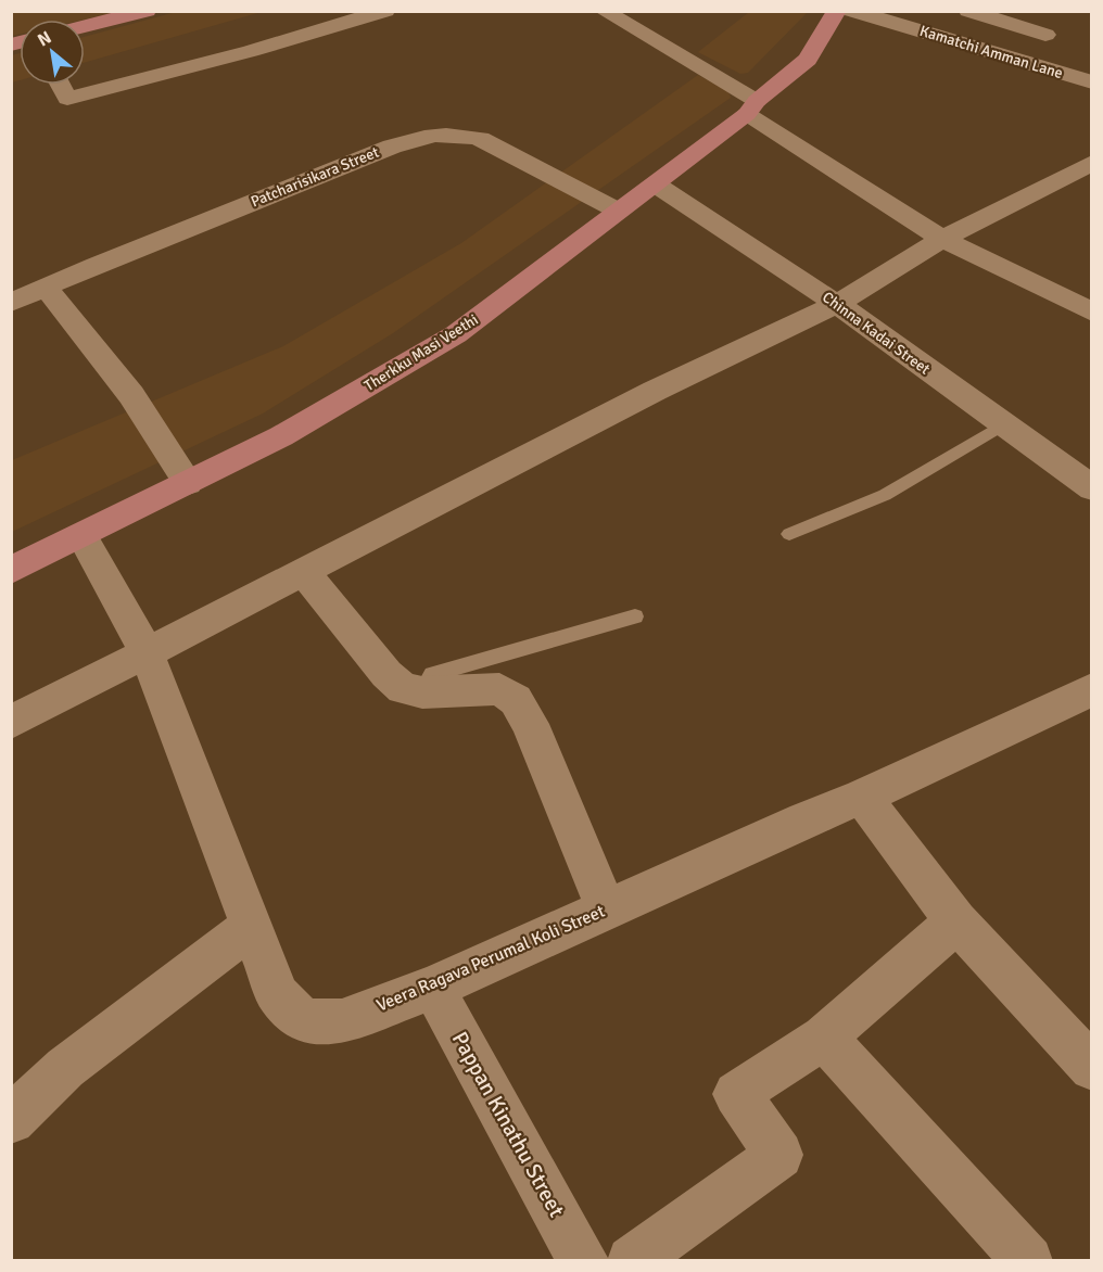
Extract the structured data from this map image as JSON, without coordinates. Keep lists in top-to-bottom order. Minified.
{"streets":{"main road":["Therkku Masi Veethi"],"street":["Kamatchi Amman Lane","Patcharisikara Street","Chinna Kadai Street","Veera Ragava Perumal Koli Street","Pappan Kinathu Street"]},"crossings":[["Patcharisikara Street","Therkku Masi Veethi"],["Chinna Kadai Street","Therkku Masi Veethi"],["Therkku Masi Veethi","Veera Ragava Perumal Koli Street"],["Veera Ragava Perumal Koli Street","Pappan Kinathu Street"]],"north":"top left"}
